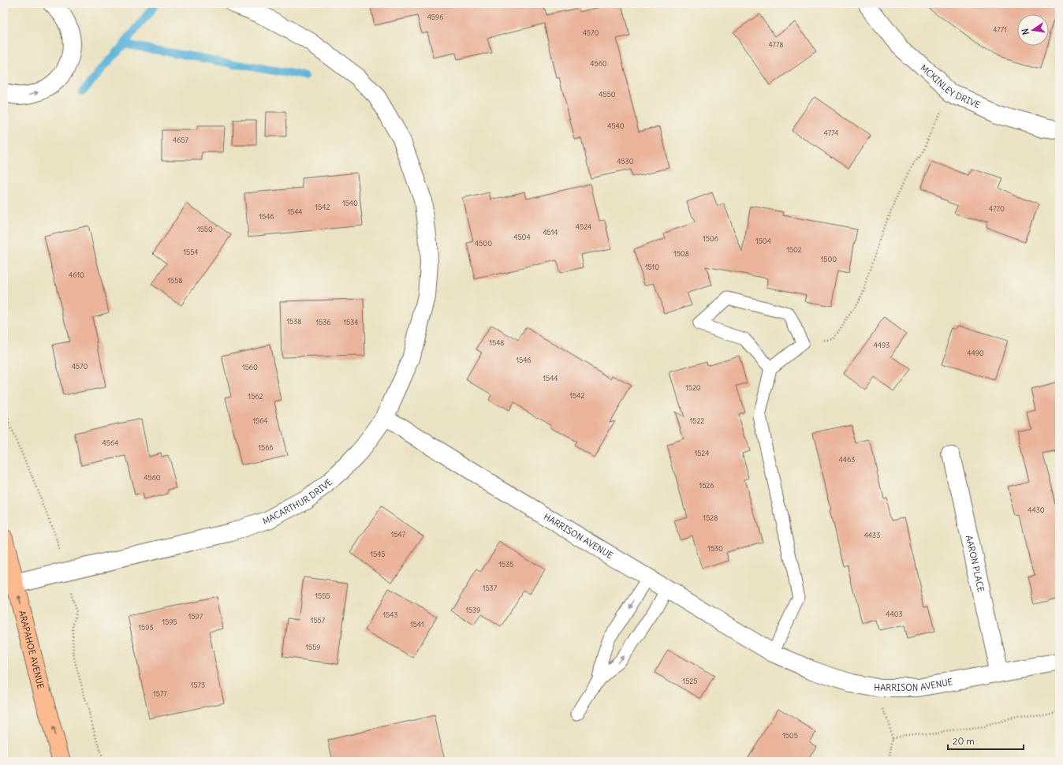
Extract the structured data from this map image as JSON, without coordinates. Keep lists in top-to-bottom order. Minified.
{"streets":{"main road":["ARAPAHOE AVENUE"],"street":["MCKINLEY DRIVE","MACARTHUR DRIVE","HARRISON AVENUE","AARON PLACE"]},"crossings":[["MACARTHUR DRIVE","HARRISON AVENUE"],["MACARTHUR DRIVE","ARAPAHOE AVENUE"],["HARRISON AVENUE","AARON PLACE"]],"one_way":["ARAPAHOE AVENUE"],"house_numbers":["4596","4771","4570","4778","4560","4550","4540","4774","4657","4530","1540","1542","4770","1544","1546","4524","1550","4514","4504","1506","1504","4500","1502","1554","1508","1500","1510","4610","1558","1538","1536","1534","1548","4493","4490","1546","4570","1560","1544","1520","1542","1562","1564","1522","4564","1566","1524","4463","4560","1526","4430","1528","1547","4433","1530","1545","1535","1537","1555","1539","4403","1543","1597","1557","1595","1541","1593","1559","1525","1573","1577","1505"],"scale_bar":"20 m","north":"left"}
